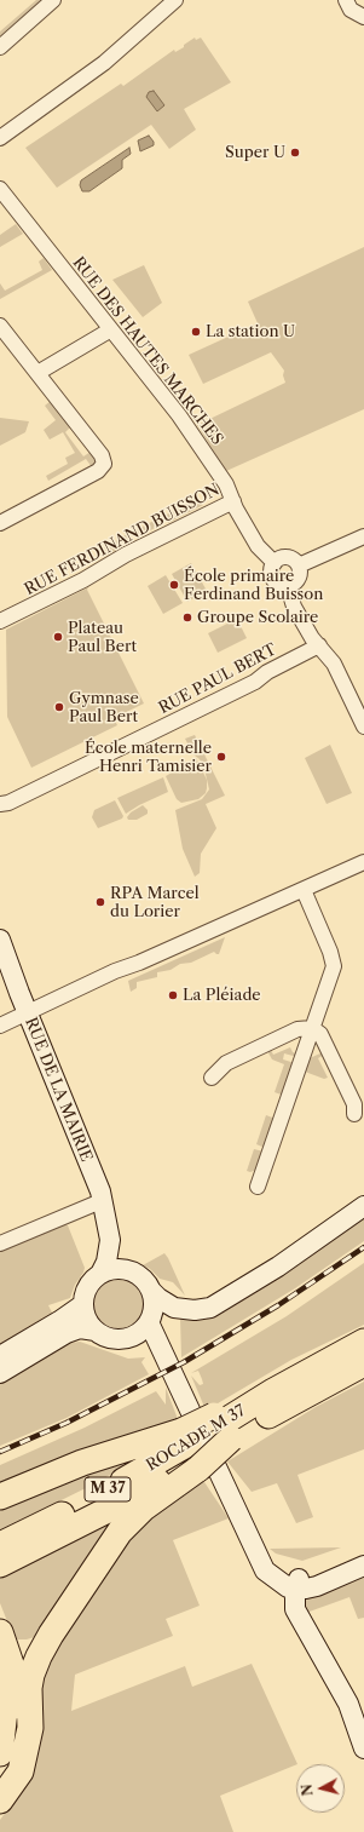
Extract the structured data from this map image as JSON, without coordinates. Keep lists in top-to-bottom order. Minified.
{"streets":{"highway":["ROCADE M 37","M 37"],"street":["RUE DES HAUTES MARCHES","RUE FERDINAND BUISSON","RUE PAUL BERT","RUE DE LA MAIRIE"]},"crossings":[["RUE DES HAUTES MARCHES","RUE FERDINAND BUISSON"]],"places":["Super U","La station U","École primaire Ferdinand Buisson","Groupe Scolaire","Plateau Paul Bert","Gymnase Paul Bert","École maternelle Henri Tamisier","RPA Marcel du Lorier","La Pléiade"],"north":"left"}
